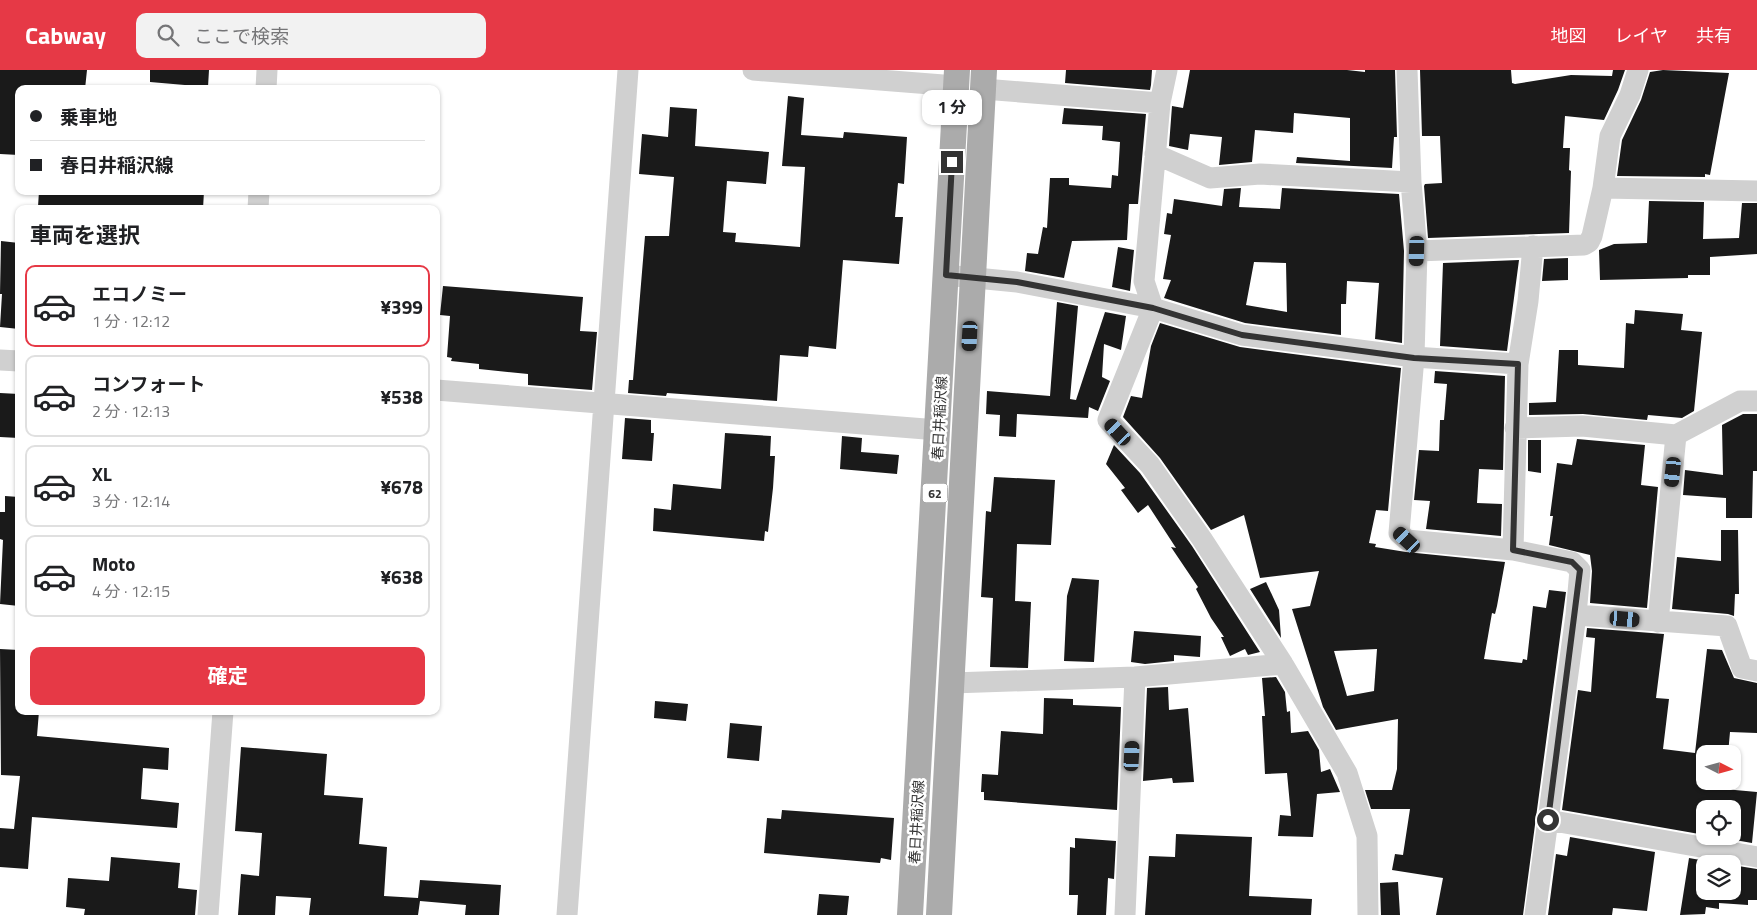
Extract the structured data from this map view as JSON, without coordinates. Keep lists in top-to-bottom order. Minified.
{"streets":{"main road":["春日井稲沢線","62"]},"north":"right","page":{"header":"Cabway","search":"ここで検索","nav":["地図","レイヤ","共有"],"banner":["乗車地","春日井稲沢線"],"bubble":"1 分","heading":"車両を選択","list":[{"name":"エコノミー","note":"1 分 · 12:12","value":"¥399"},{"name":"コンフォート","note":"2 分 · 12:13","value":"¥538"},{"name":"XL","note":"3 分 · 12:14","value":"¥678"},{"name":"Moto","note":"4 分 · 12:15","value":"¥638"}],"buttons":"確定"}}
